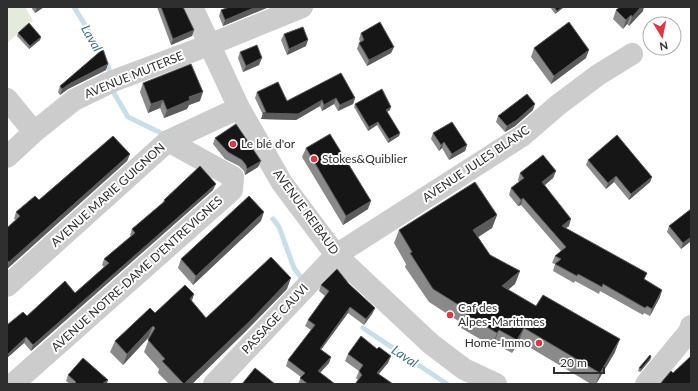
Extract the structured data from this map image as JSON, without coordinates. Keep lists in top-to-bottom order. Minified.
{"streets":{"street":["AVENUE MUTERSE","AVENUE JULES BLANC","AVENUE MARIE GUIGNON","AVENUE REIBAUD","AVENUE NOTRE-DAME D'ENTREVIGNES","PASSAGE CAUVI"]},"crossings":[["AVENUE MUTERSE","AVENUE REIBAUD"],["AVENUE JULES BLANC","AVENUE REIBAUD"],["AVENUE JULES BLANC","PASSAGE CAUVI"],["AVENUE MARIE GUIGNON","AVENUE REIBAUD"],["AVENUE MARIE GUIGNON","AVENUE NOTRE-DAME D'ENTREVIGNES"],["AVENUE REIBAUD","PASSAGE CAUVI"]],"water":["Laval"],"places":["Le blé d'or","Stokes&Quiblier","Caf des Alpes-Maritimes","Home-Immo"],"scale_bar":"20 m","north":"bottom"}
